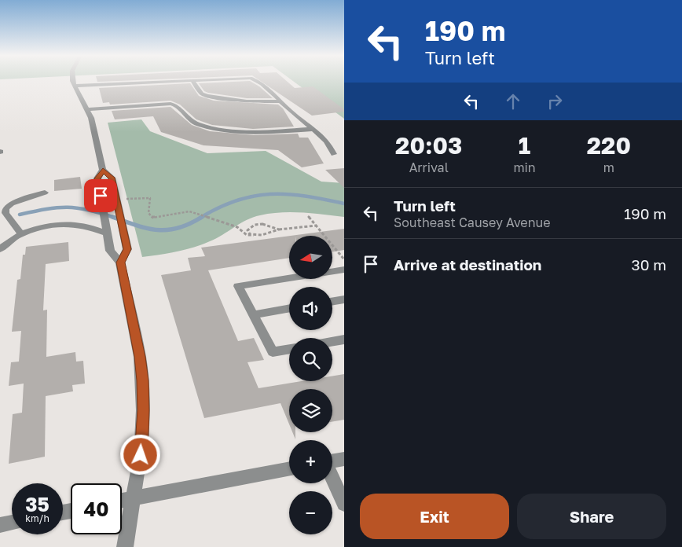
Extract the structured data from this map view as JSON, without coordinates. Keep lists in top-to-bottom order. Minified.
{"north":"left","page":{"turn":["190 m","Turn left"],"eta":["20:03","Arrival","1","min","220","m"],"list":[{"name":"Turn left","note":"Southeast Causey Avenue","value":"190 m"},{"name":"Arrive at destination","value":"30 m"}],"map_buttons":["+","−"],"speed":"35 km/h","limit":"40","buttons":["Exit","Share"]}}
